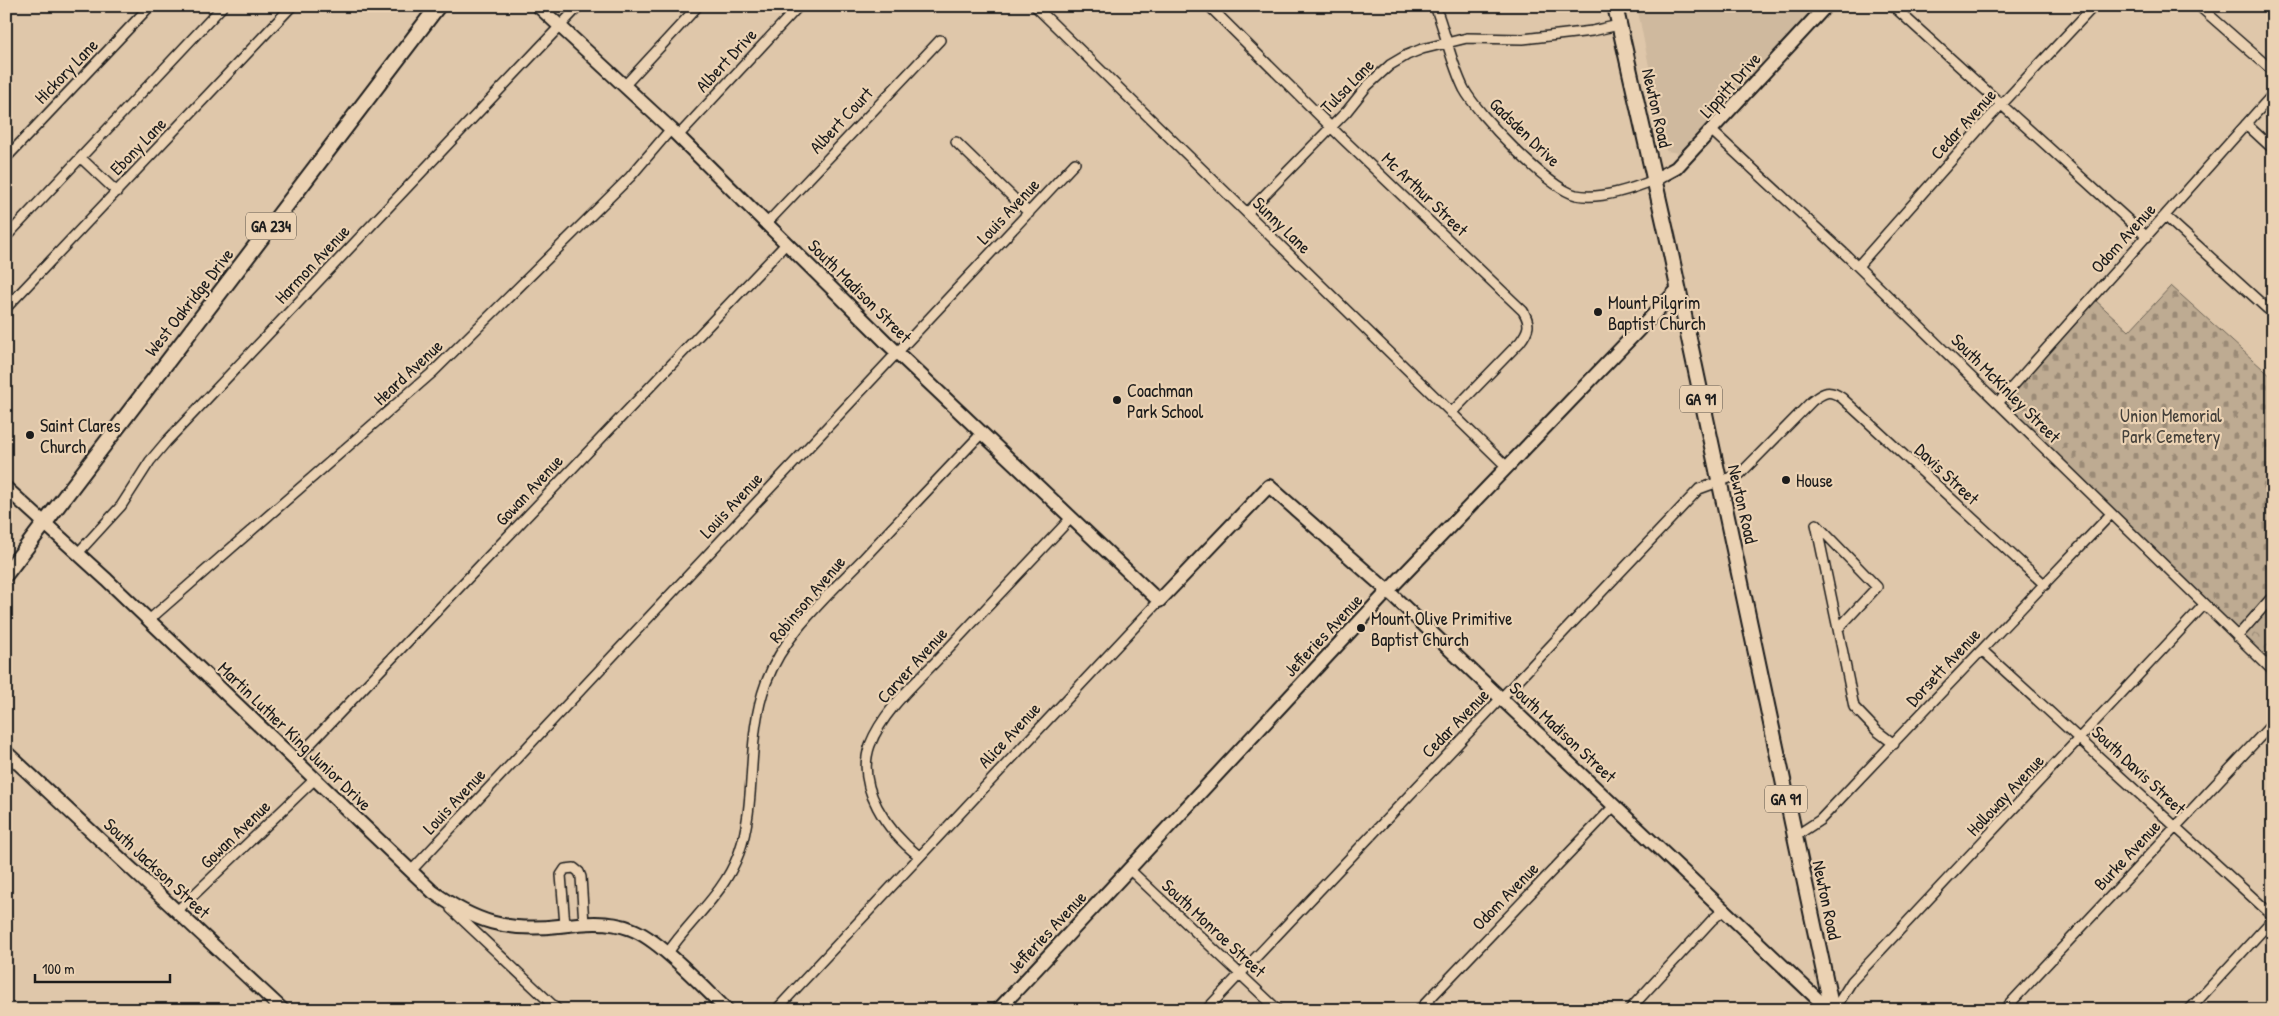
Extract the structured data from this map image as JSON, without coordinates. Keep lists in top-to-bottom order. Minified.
{"streets":{"main road":["Newton Road","GA 234","West Oakridge Drive","GA 91"],"street":["Albert Drive","Hickory Lane","Lippitt Drive","Tulsa Lane","Albert Court","Cedar Avenue","Gadsden Drive","Ebony Lane","Mc Arthur Street","Louis Avenue","Sunny Lane","Odom Avenue","Harmon Avenue","South Madison Street","Heard Avenue","South McKinley Street","Davis Street","Gowan Avenue","Robinson Avenue","Jefferies Avenue","Carver Avenue","Dorsett Avenue","Alice Avenue","Martin Luther King Junior Drive","South Davis Street","Holloway Avenue","Burke Avenue","South Jackson Street","South Monroe Street"]},"crossings":[["Albert Drive","South Madison Street"],["Albert Drive","Heard Avenue"],["Lippitt Drive","Newton Road"],["Lippitt Drive","Gadsden Drive"],["Lippitt Drive","South McKinley Street"],["Tulsa Lane","Newton Road"],["Tulsa Lane","Gadsden Drive"],["Tulsa Lane","Mc Arthur Street"],["Tulsa Lane","Sunny Lane"],["Newton Road","Cedar Avenue"],["Newton Road","Gadsden Drive"],["Newton Road","South Madison Street"],["Newton Road","Jefferies Avenue"],["Newton Road","Dorsett Avenue"],["Newton Road","Holloway Avenue"],["Albert Court","South Madison Street"],["Cedar Avenue","South Madison Street"],["Cedar Avenue","South McKinley Street"],["Cedar Avenue","Davis Street"],["Cedar Avenue","South Monroe Street"],["Mc Arthur Street","Sunny Lane"],["Louis Avenue","South Madison Street"],["Louis Avenue","Martin Luther King Junior Drive"],["Sunny Lane","Jefferies Avenue"],["Odom Avenue","South Madison Street"],["Odom Avenue","South McKinley Street"],["Harmon Avenue","South Madison Street"],["Harmon Avenue","Martin Luther King Junior Drive"],["South Madison Street","Heard Avenue"],["South Madison Street","Gowan Avenue"],["South Madison Street","Robinson Avenue"],["South Madison Street","Jefferies Avenue"],["South Madison Street","Carver Avenue"],["South Madison Street","Alice Avenue"],["South Madison Street","Holloway Avenue"],["West Oakridge Drive","Martin Luther King Junior Drive"],["Heard Avenue","Martin Luther King Junior Drive"],["South McKinley Street","Dorsett Avenue"],["South McKinley Street","Holloway Avenue"],["Davis Street","Dorsett Avenue"],["Gowan Avenue","Martin Luther King Junior Drive"],["Gowan Avenue","South Jackson Street"],["Jefferies Avenue","South Monroe Street"],["Carver Avenue","Alice Avenue"],["Dorsett Avenue","South Davis Street"],["South Davis Street","Holloway Avenue"],["South Davis Street","Burke Avenue"]],"parks":["Union Memorial Park Cemetery"],"places":["Mount Pilgrim Baptist Church","Coachman Park School","Saint Clares Church","House","Mount Olive Primitive Baptist Church"],"scale_bar":"100 m"}
